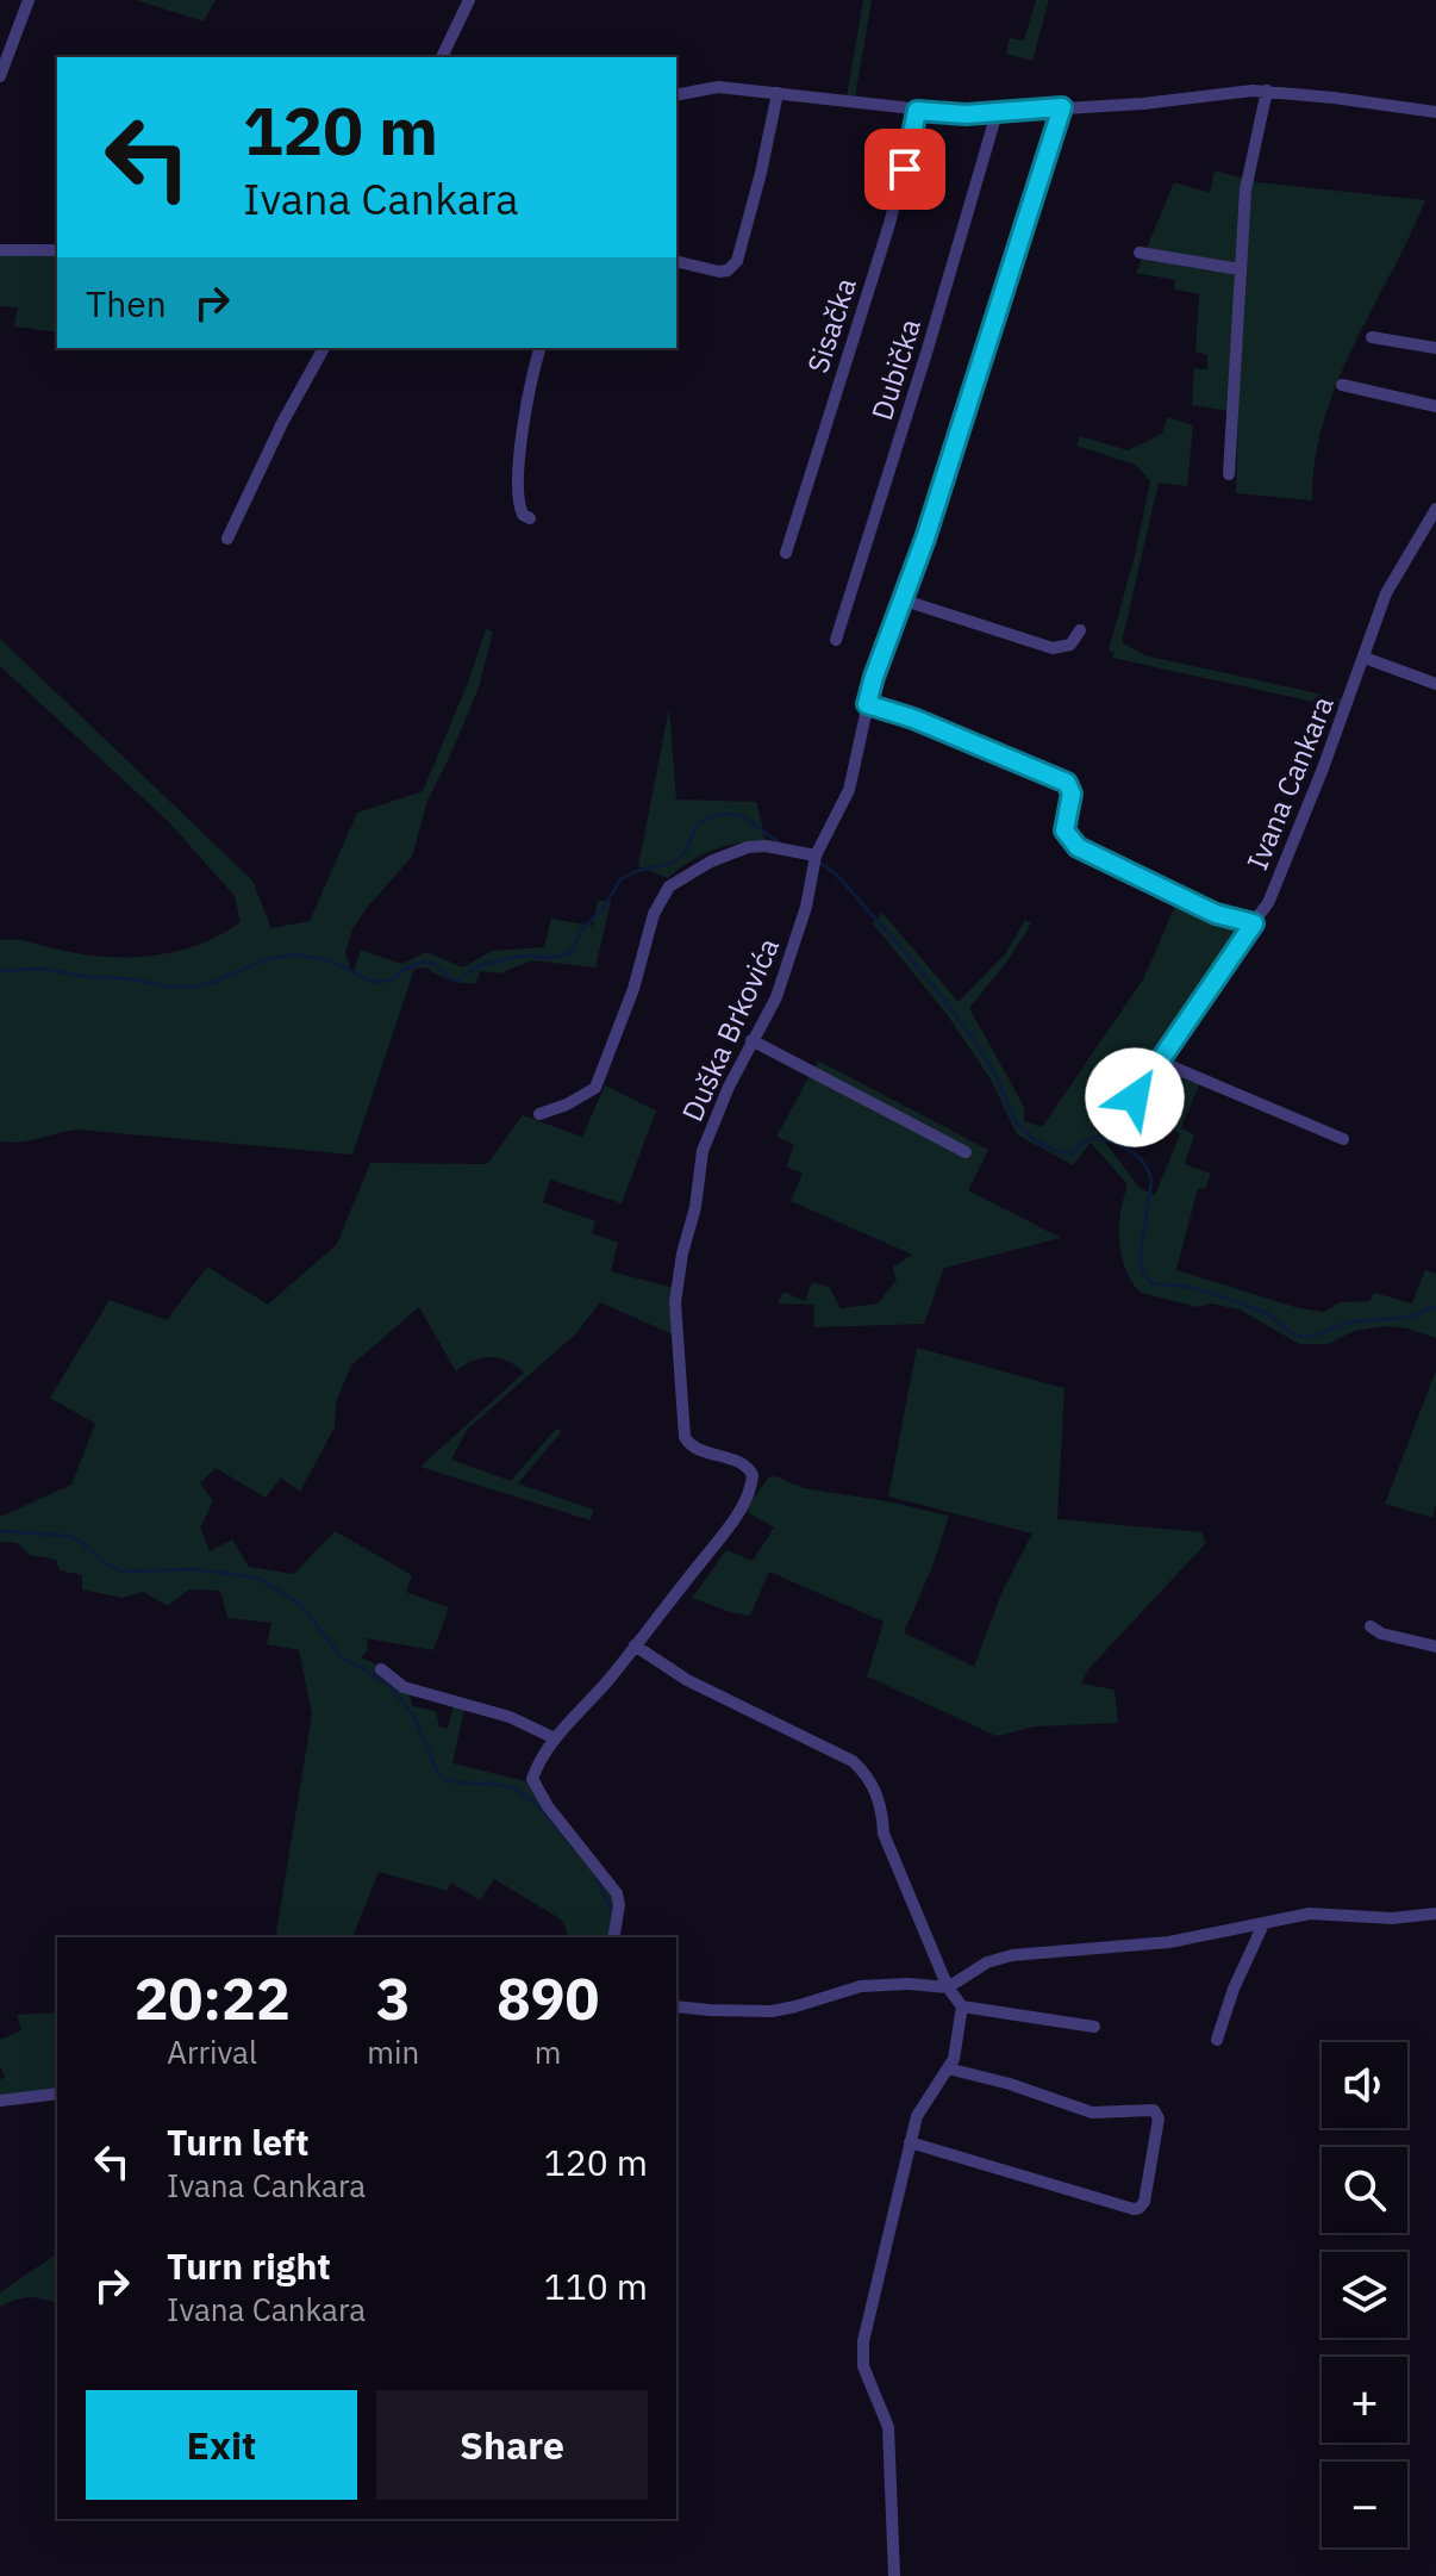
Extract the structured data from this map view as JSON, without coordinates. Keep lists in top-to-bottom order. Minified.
{"streets":{"street":["Sisačka","Dubička","Ivana Cankara","Duška Brkovića"]},"page":{"turn":["120 m","Ivana Cankara"],"then":"Then","eta":["20:22","Arrival","3","min","890","m"],"map_buttons":["+","−"],"list":[{"name":"Turn left","note":"Ivana Cankara","value":"120 m"},{"name":"Turn right","note":"Ivana Cankara","value":"110 m"}],"buttons":["Exit","Share"]}}
